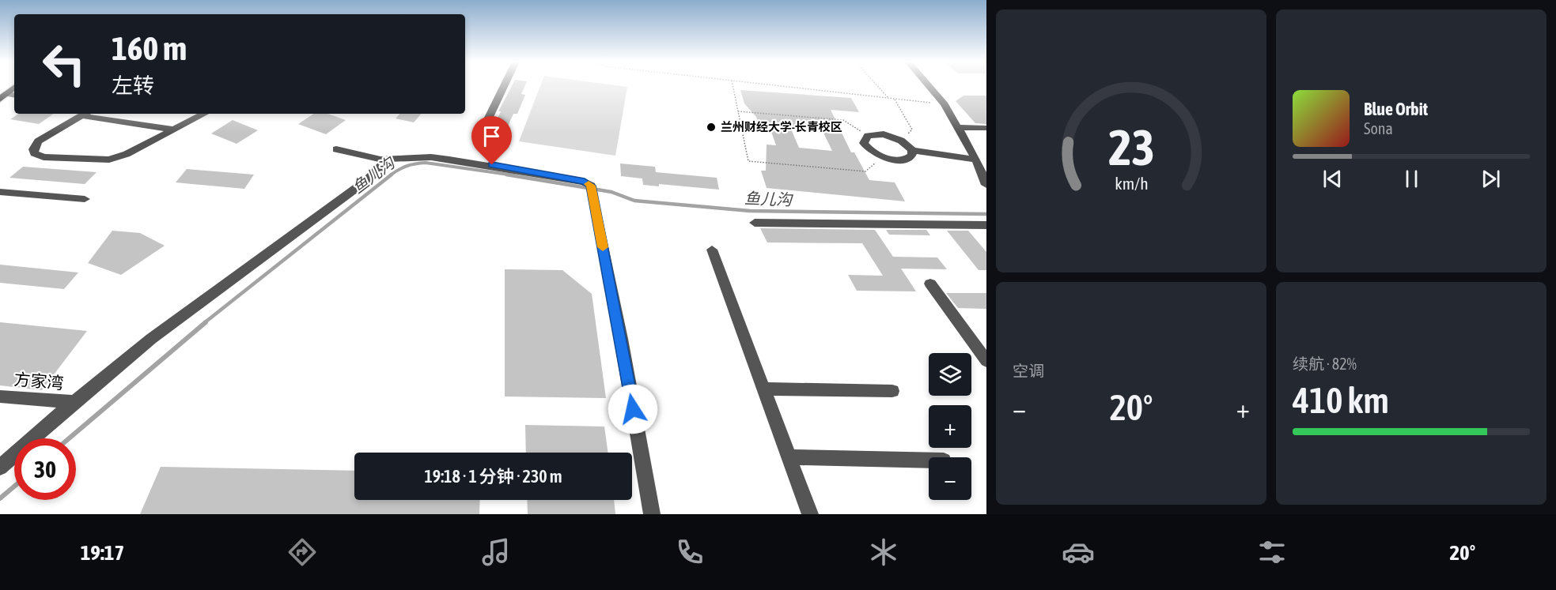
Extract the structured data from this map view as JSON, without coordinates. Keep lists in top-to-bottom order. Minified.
{"streets":{"street":["方家湾"]},"water":["鱼儿沟"],"places":["兰州财经大学-长青校区"],"page":{"turn":["160 m","左转"],"song":["Blue Orbit","Sona"],"tile":["空调",["续航 · 82%","410 km"]],"map_buttons":["+","−"],"heat":["−","20°","+"],"limit":"30","trip":"19:18 · 1 分钟 · 230 m","tabs":["19:17","20°"],"gauge":["23","km/h"]}}
